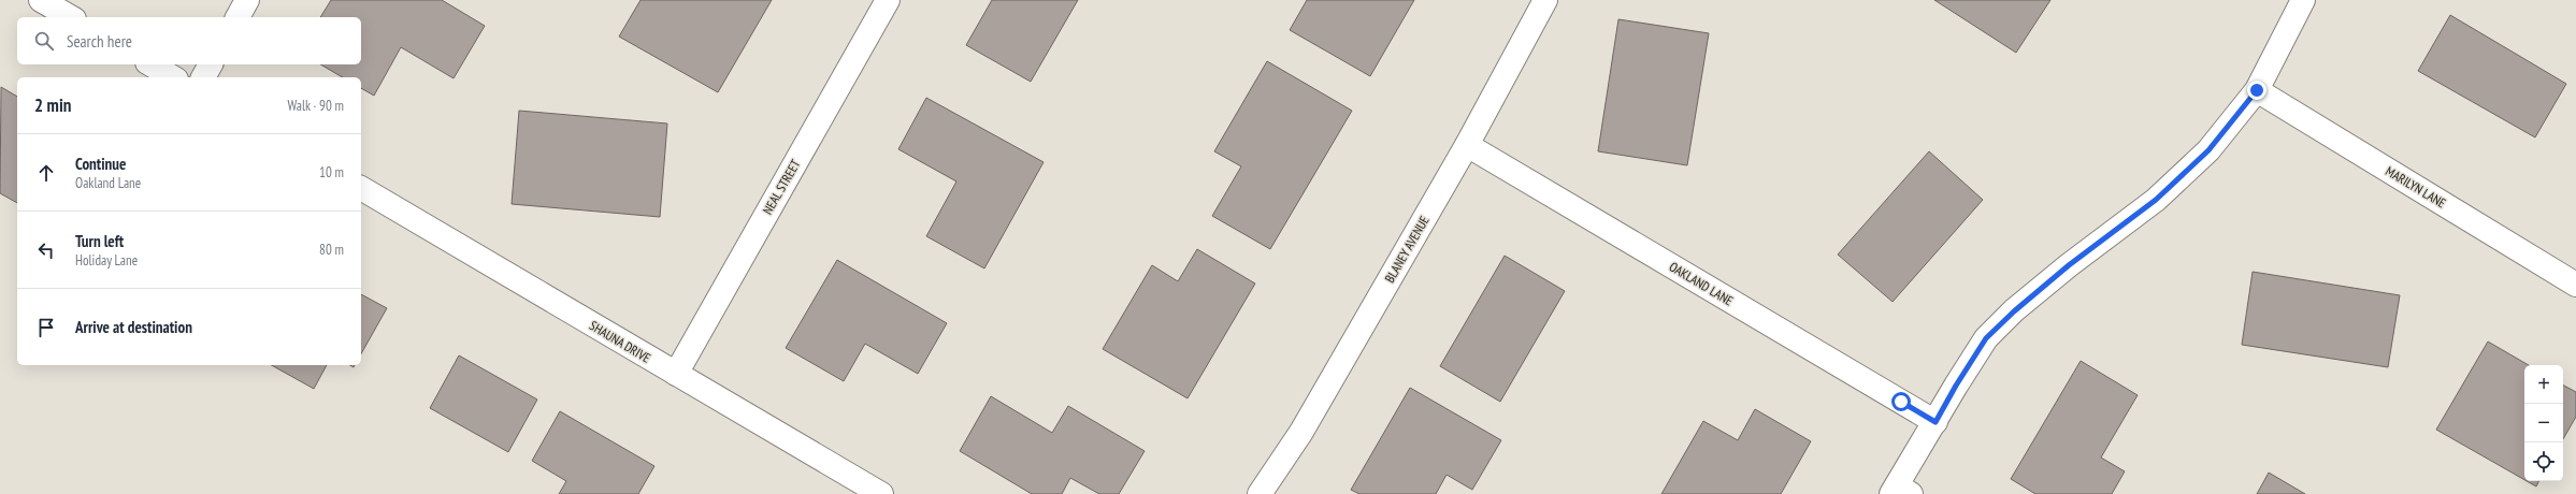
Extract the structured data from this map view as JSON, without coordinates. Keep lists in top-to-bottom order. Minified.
{"streets":{"street":["NEAL STREET","MARILYN LANE","BLANEY AVENUE","OAKLAND LANE","SHAUNA DRIVE"]},"crossings":[["NEAL STREET","SHAUNA DRIVE"],["BLANEY AVENUE","OAKLAND LANE"]],"page":{"search":"Search here","heading":["2 min","Walk · 90 m"],"list":[["Continue","Oakland Lane","10 m"],["Turn left","Holiday Lane","80 m"],"Arrive at destination"],"map_buttons":["+","−"]}}
